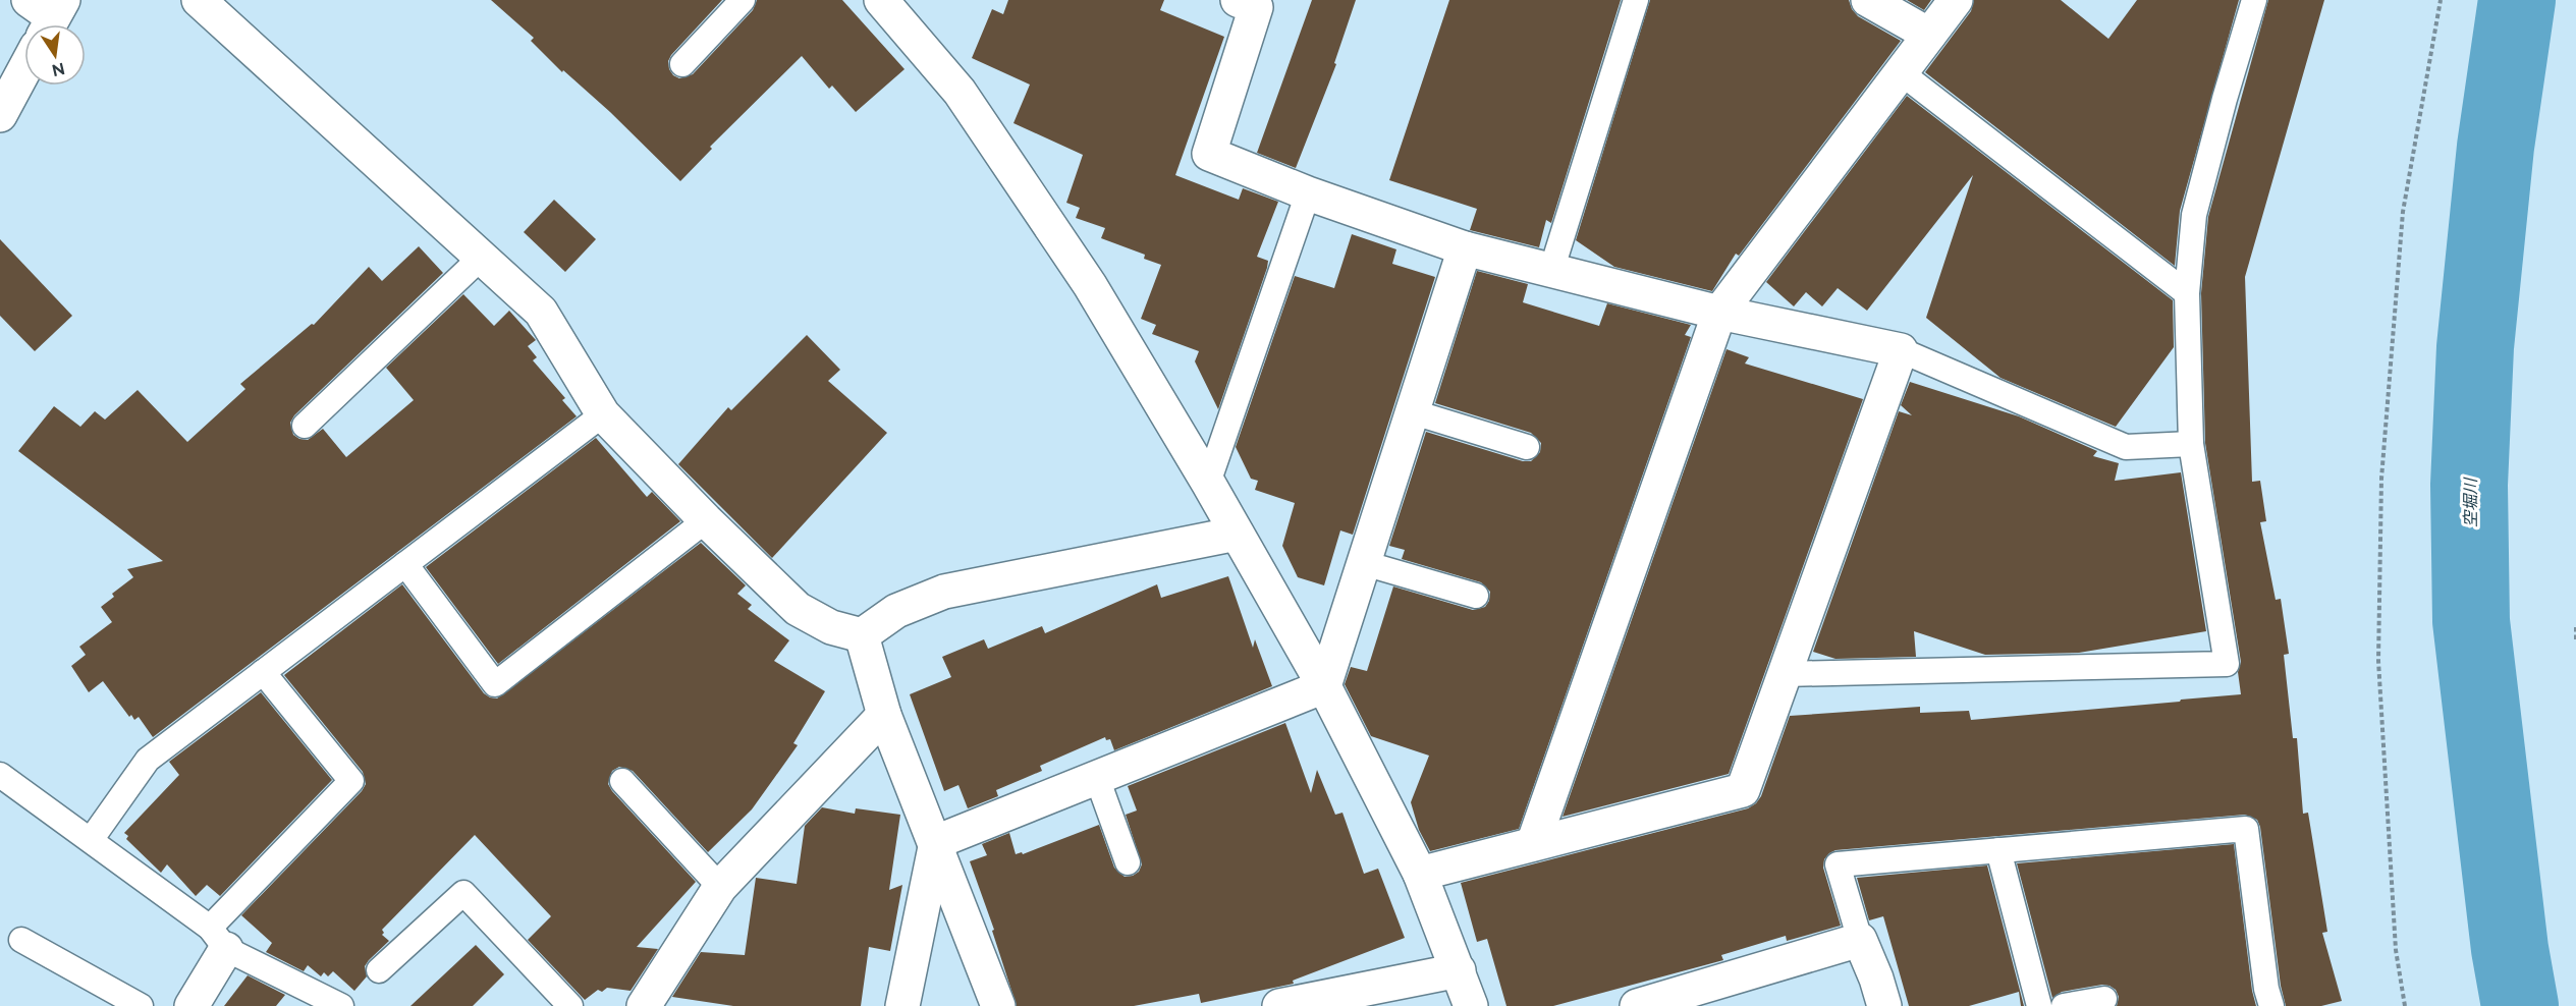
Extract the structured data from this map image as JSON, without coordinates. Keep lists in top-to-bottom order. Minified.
{"water":["空堀川"],"north":"bottom"}
